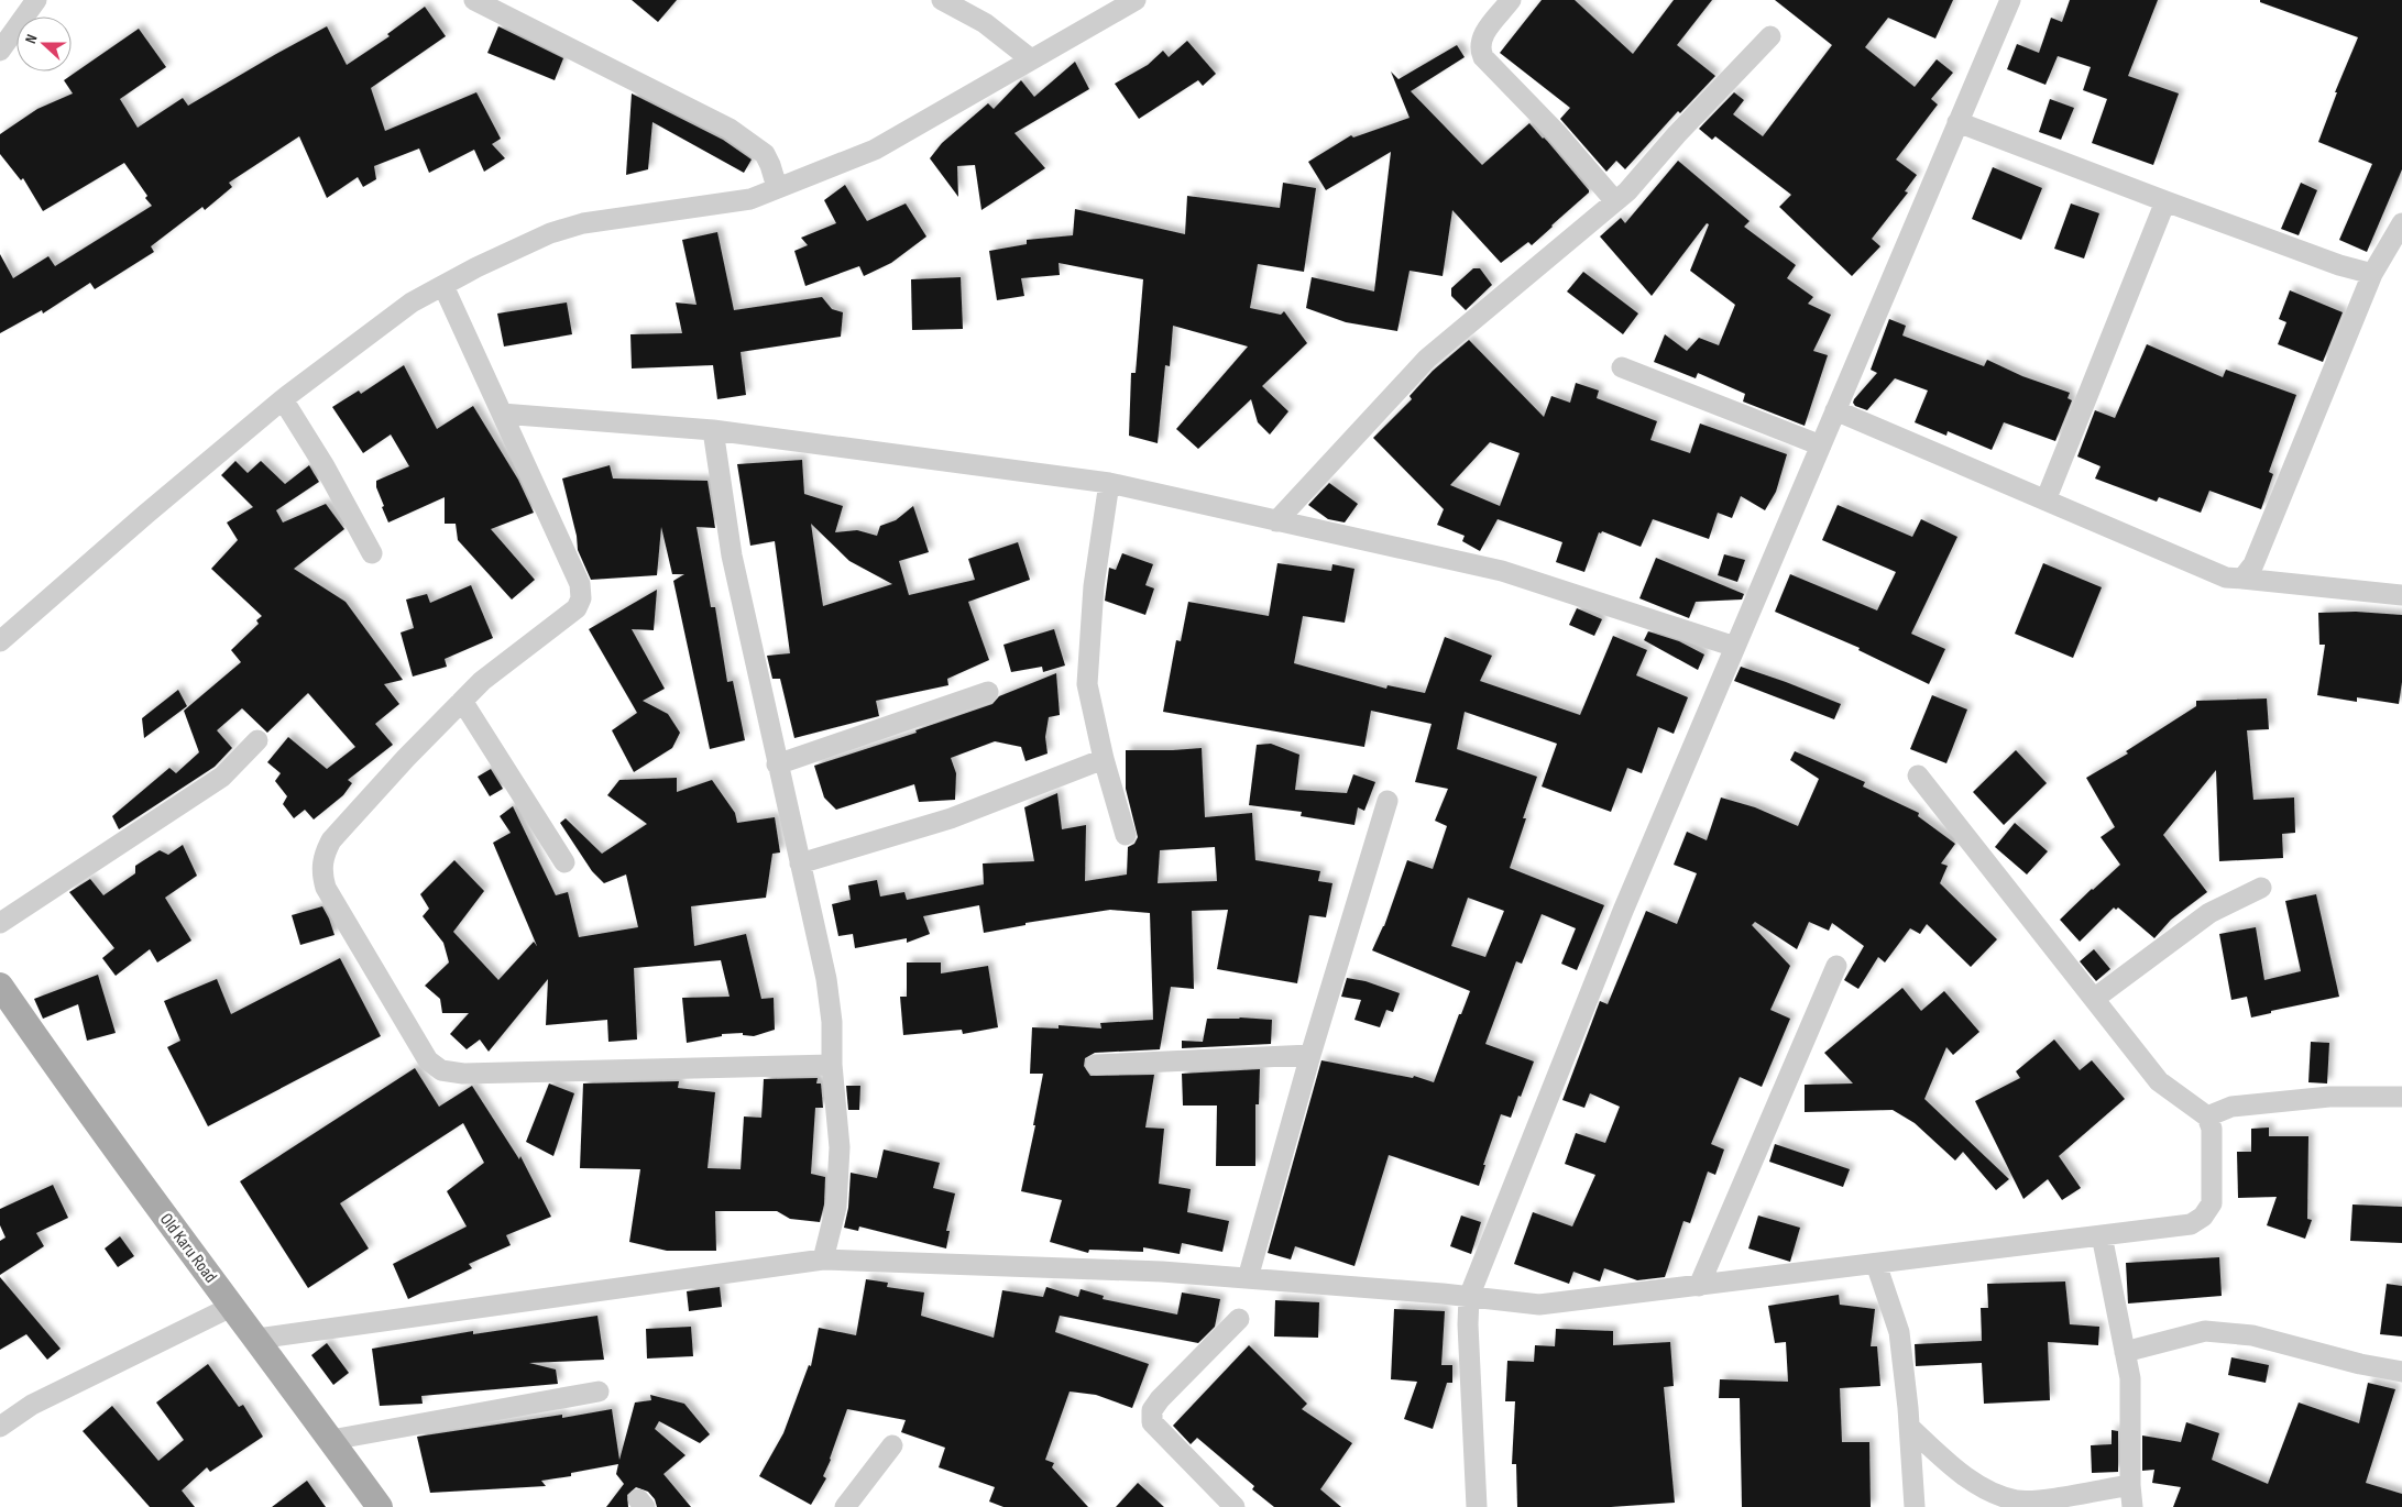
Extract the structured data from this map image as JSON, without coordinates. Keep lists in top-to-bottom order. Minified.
{"streets":{"main road":["Old Karu Road"]},"north":"left"}
